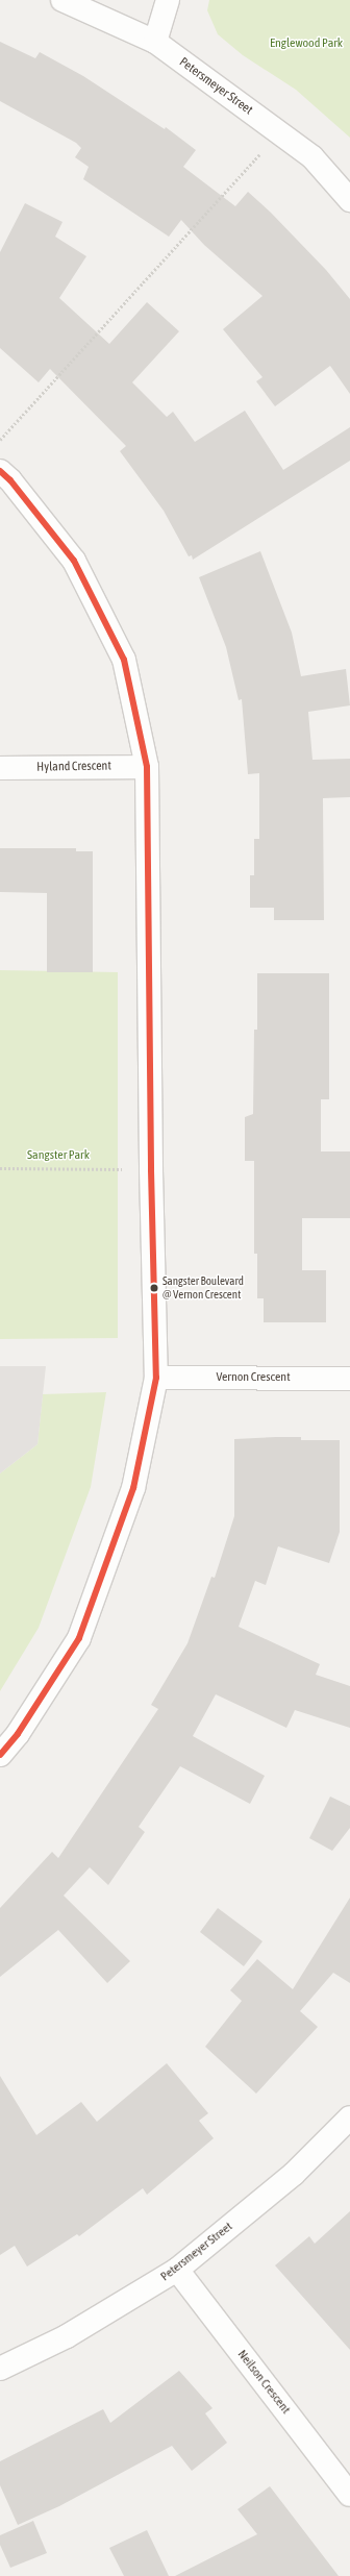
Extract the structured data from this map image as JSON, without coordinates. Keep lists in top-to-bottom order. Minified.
{"streets":{"street":["Petersmeyer Street","Hyland Crescent","Vernon Crescent","Neilson Crescent"]},"crossings":[["Petersmeyer Street","Neilson Crescent"]],"parks":["Englewood Park","Sangster Park"],"places":["Sangster Boulevard @ Vernon Crescent"]}
